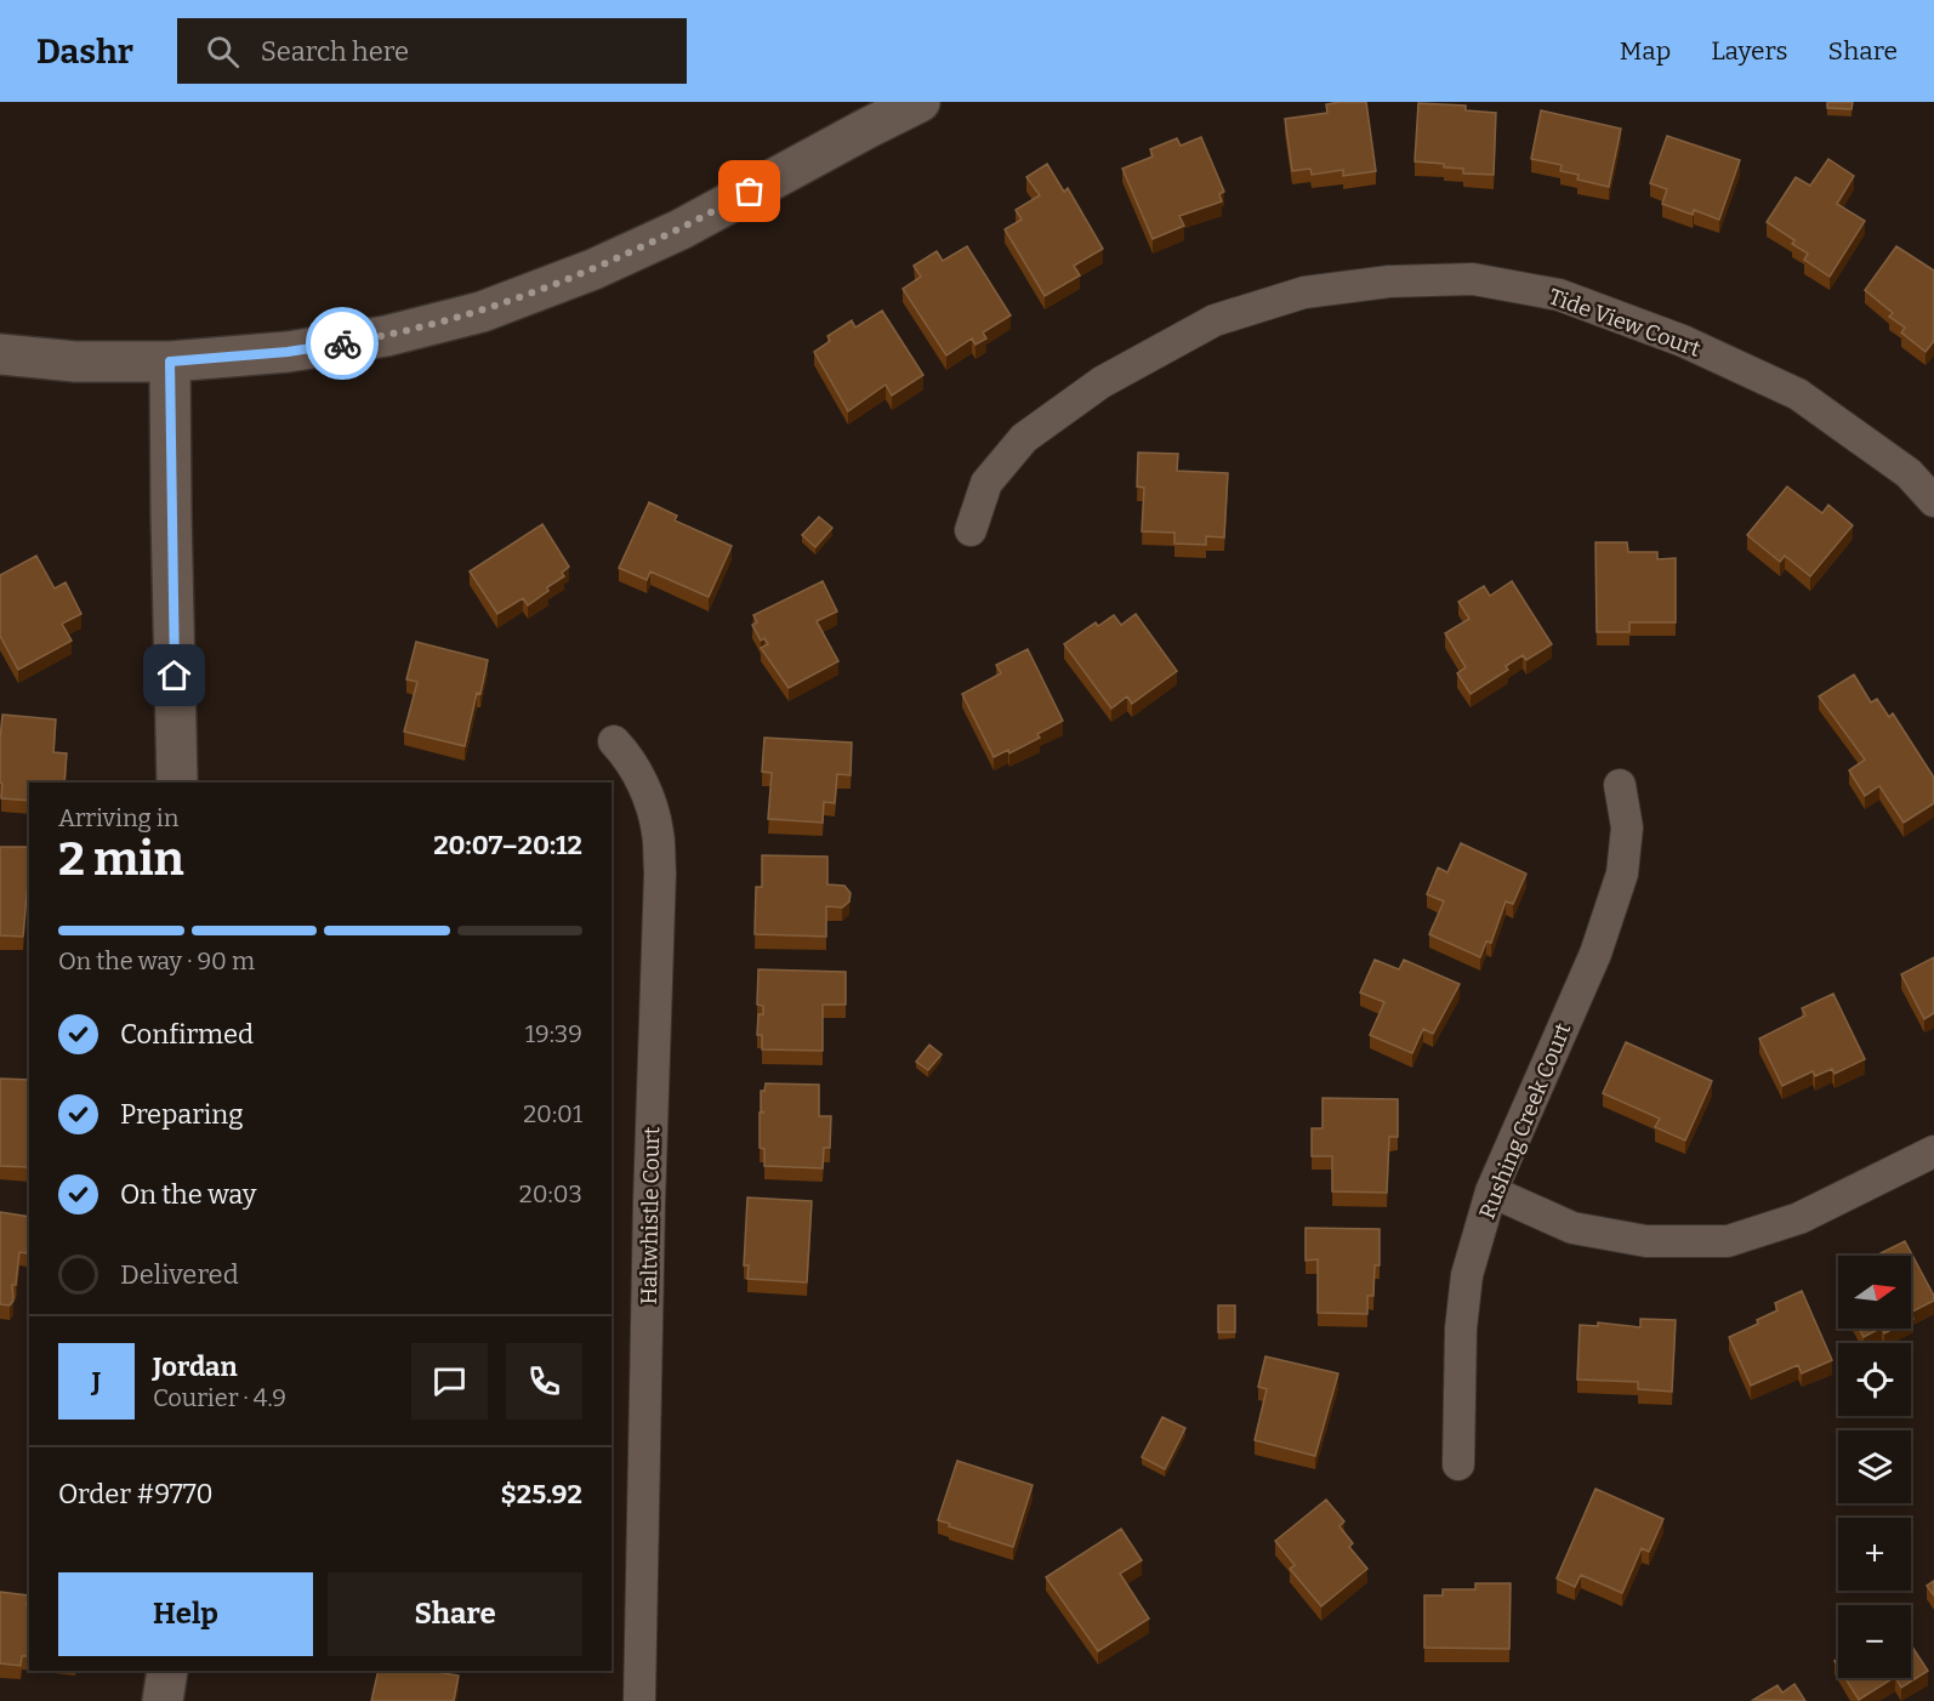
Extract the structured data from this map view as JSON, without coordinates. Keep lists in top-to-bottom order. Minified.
{"streets":{"street":["Tide View Court","Rushing Creek Court","Haltwhistle Court"]},"north":"right","page":{"header":"Dashr","search":"Search here","nav":["Map","Layers","Share"],"heading":["2 min","Arriving in","20:07–20:12"],"panel":["Jordan","Courier · 4.9","Order #9770","$25.92"],"bar":"On the way · 90 m","list":[["Confirmed","19:39"],["Preparing","20:01"],["On the way","20:03"],"Delivered"],"map_buttons":["+","−"],"round":"J","buttons":["Help","Share"]}}
